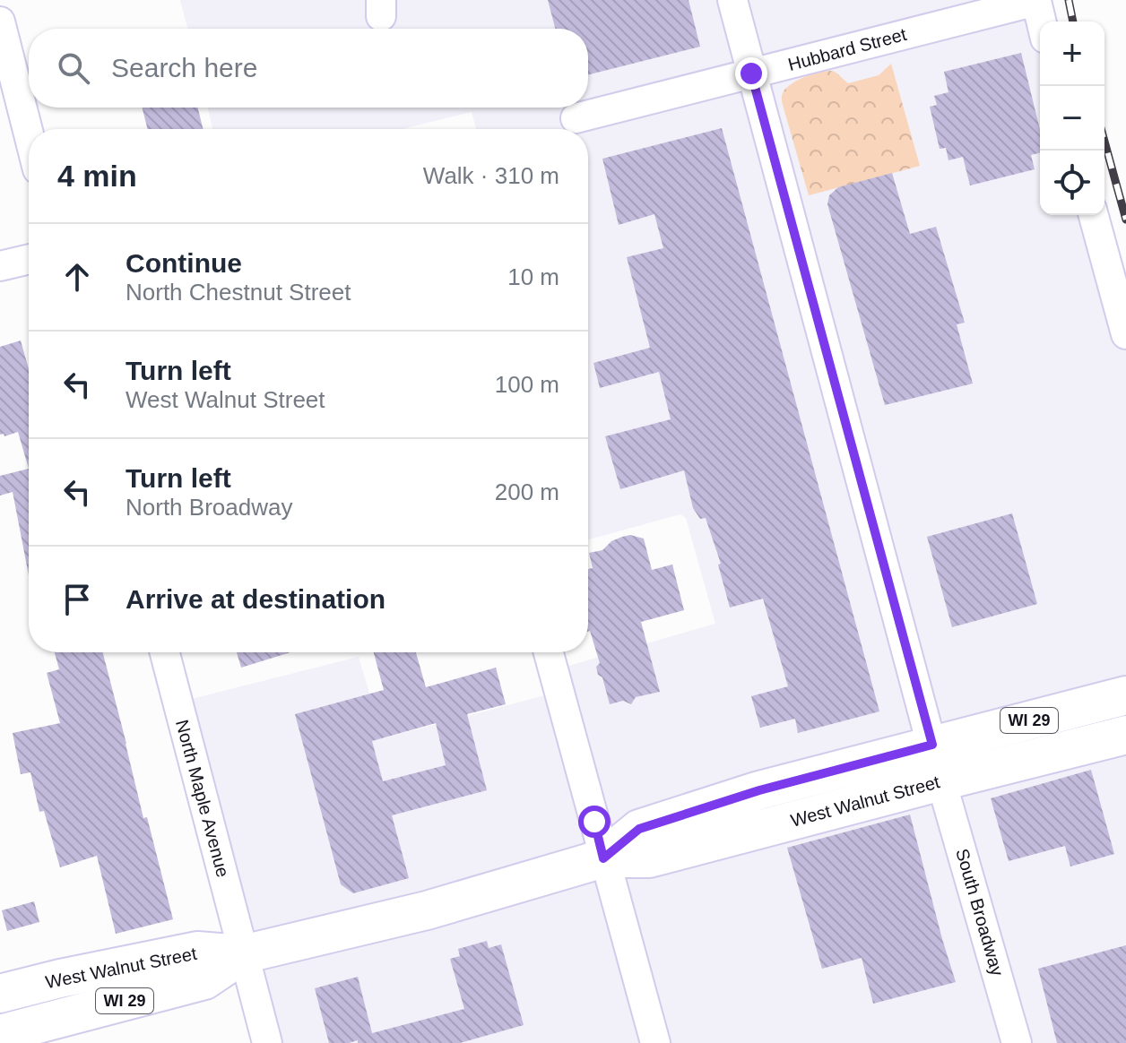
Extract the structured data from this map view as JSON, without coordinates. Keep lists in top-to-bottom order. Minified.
{"streets":{"main road":["WI 29","West Walnut Street"],"street":["Hubbard Street","North Maple Avenue","South Broadway"]},"crossings":[["Hubbard Street","South Broadway"],["North Maple Avenue","West Walnut Street"],["West Walnut Street","South Broadway"]],"page":{"map_buttons":["+","−"],"search":"Search here","heading":["4 min","Walk · 310 m"],"list":[["Continue","North Chestnut Street","10 m"],["Turn left","West Walnut Street","100 m"],["Turn left","North Broadway","200 m"],"Arrive at destination"]}}
